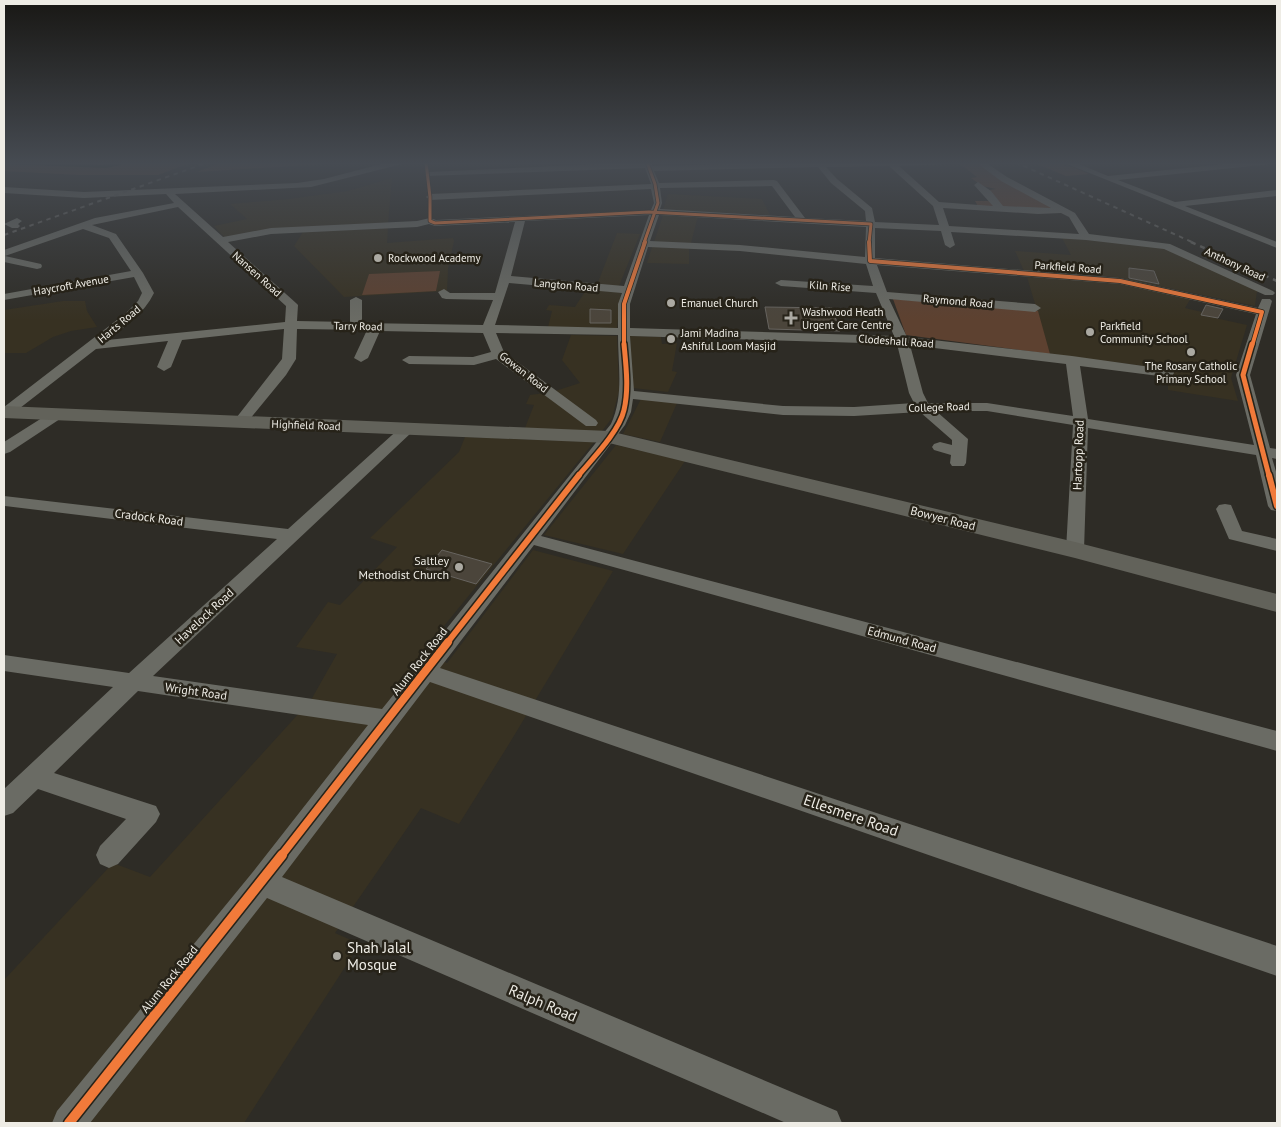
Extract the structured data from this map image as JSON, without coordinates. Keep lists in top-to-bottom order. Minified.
{"streets":{"main road":["Highfield Road","Bowyer Road"],"street":["Anthony Road","Parkfield Road","Nansen Road","Haycroft Avenue","Langton Road","Kiln Rise","Raymond Road","Harts Road","Tarry Road","Clodeshall Road","Gowan Road","College Road","Hartopp Road","Cradock Road","Havelock Road","Edmund Road","Alum Rock Road","Wright Road","Ellesmere Road","Ralph Road"]},"crossings":[["Anthony Road","Nansen Road"],["Parkfield Road","Alum Rock Road"],["Nansen Road","Tarry Road"],["Nansen Road","Highfield Road"],["Haycroft Avenue","Harts Road"],["Langton Road","Alum Rock Road"],["Kiln Rise","Raymond Road"],["Harts Road","Tarry Road"],["Harts Road","Highfield Road"],["Tarry Road","Clodeshall Road"],["Tarry Road","Gowan Road"],["Tarry Road","Alum Rock Road"],["Clodeshall Road","Hartopp Road"],["Clodeshall Road","Alum Rock Road"],["Gowan Road","Highfield Road"],["Gowan Road","Bowyer Road"],["Gowan Road","Alum Rock Road"],["College Road","Hartopp Road"],["College Road","Alum Rock Road"],["Highfield Road","Bowyer Road"],["Highfield Road","Havelock Road"],["Highfield Road","Alum Rock Road"],["Hartopp Road","Bowyer Road"],["Cradock Road","Havelock Road"],["Bowyer Road","Alum Rock Road"],["Havelock Road","Wright Road"],["Edmund Road","Alum Rock Road"],["Alum Rock Road","Wright Road"],["Alum Rock Road","Ellesmere Road"],["Alum Rock Road","Ralph Road"]],"places":{"other":["Rockwood Academy","Emanuel Church","Parkfield Community School","Jami Madina Ashiful Loom Masjid","The Rosary Catholic Primary School","Saltley Methodist Church","Shah Jalal Mosque"],"health":["Washwood Heath Urgent Care Centre"]}}
